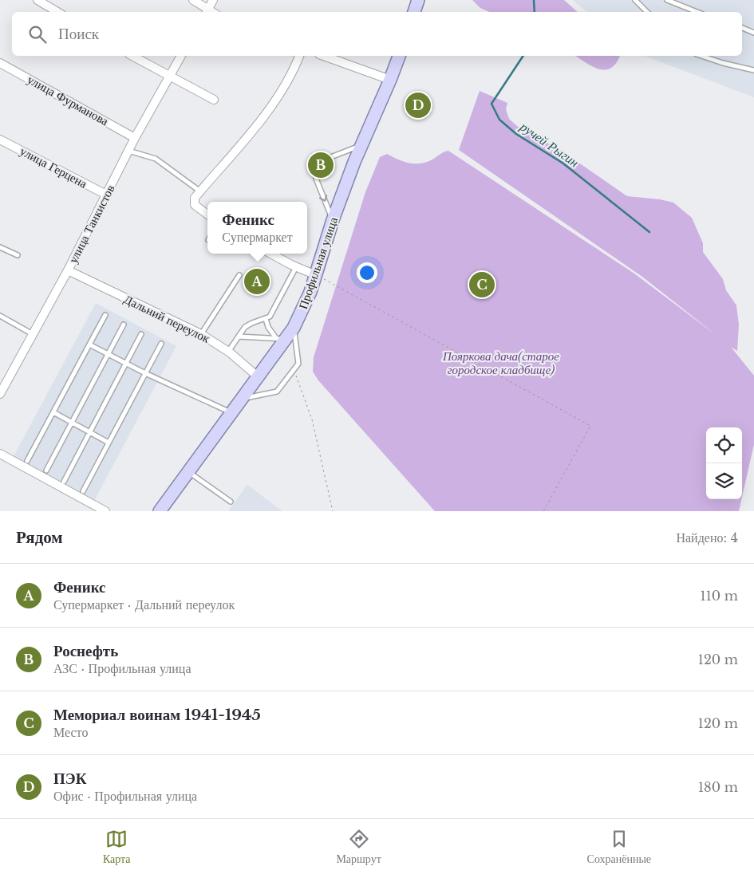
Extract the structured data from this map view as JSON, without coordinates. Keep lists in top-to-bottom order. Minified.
{"streets":{"main road":["Профильная улица"],"street":["улица Фурманова","улица Герцена","улица Танкистов","Дальний переулок"]},"crossings":[["улица Фурманова","улица Танкистов"],["улица Герцена","улица Танкистов"],["улица Танкистов","Дальний переулок"],["Профильная улица","Дальний переулок"]],"water":["ручей Рыгин"],"parks":["Пояркова дача(старое городское кладбище)"],"page":{"search":"Поиск","pins":["D","B","A","C"],"popup":["Феникс","Супермаркет"],"heading":["Рядом","Найдено: 4"],"list":[{"mark":"A","name":"Феникс","note":"Супермаркет · Дальний переулок","value":"110 m"},{"mark":"B","name":"Роснефть","note":"АЗС · Профильная улица","value":"120 m"},{"mark":"C","name":"Мемориал воинам 1941-1945","note":"Место","value":"120 m"},{"mark":"D","name":"ПЭК","note":"Офис · Профильная улица","value":"180 m"}],"nav":["Карта","Маршрут","Сохранённые"]}}
